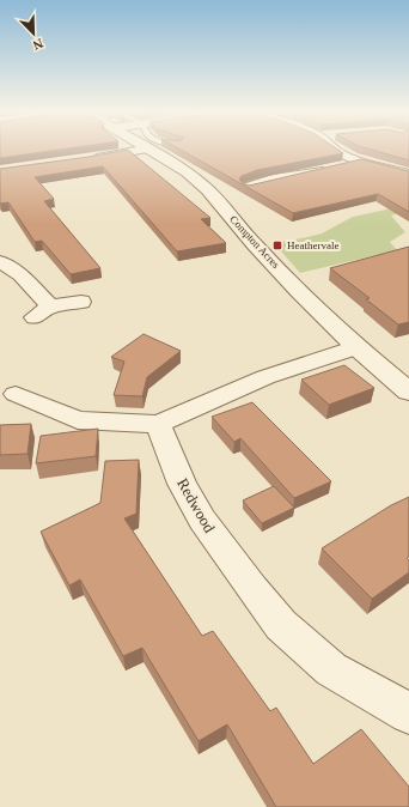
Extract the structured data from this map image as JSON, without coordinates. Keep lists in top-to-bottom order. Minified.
{"streets":{"street":["Compton Acres","Redwood"]},"places":{"transit":["Heathervale"]},"north":"bottom right"}
